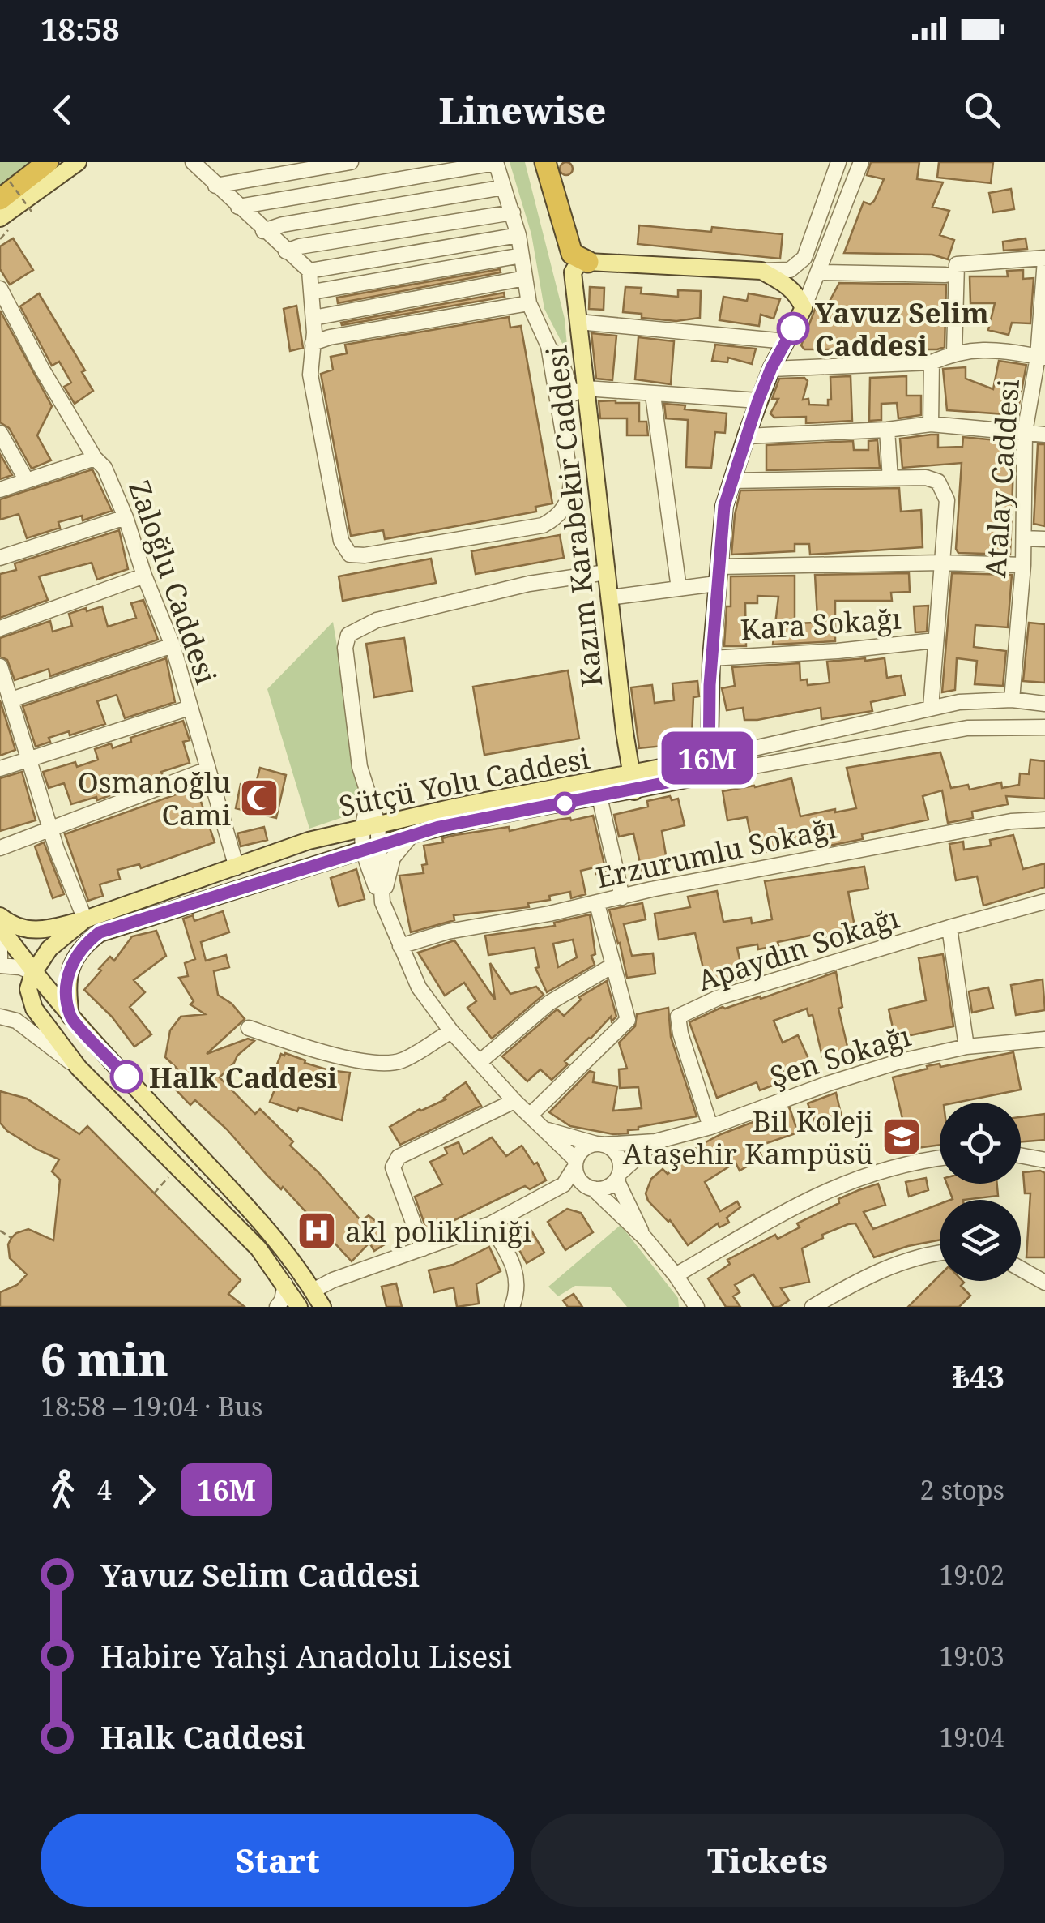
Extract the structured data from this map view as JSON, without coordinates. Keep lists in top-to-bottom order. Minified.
{"streets":{"main road":["Kazım Karabekir Caddesi","Sütçü Yolu Caddesi"],"street":["Atalay Caddesi","Zaloğlu Caddesi","Kara Sokağı","Erzurumlu Sokağı","Apaydın Sokağı","Şen Sokağı"]},"crossings":[["Atalay Caddesi","Sütçü Yolu Caddesi"],["Kazım Karabekir Caddesi","Sütçü Yolu Caddesi"],["Zaloğlu Caddesi","Sütçü Yolu Caddesi"],["Apaydın Sokağı","Şen Sokağı"]],"places":{"other":["Yavuz Selim Caddesi","Halk Caddesi"],"mosque":["Osmanoğlu Cami"],"school or university":["Bil Koleji Ataşehir Kampüsü"],"hospital":["akl polikliniği"]},"lines":["bus line 16M"],"page":{"status":"18:58","header":"Linewise","on_map":"16M","heading":["6 min","18:58 – 19:04 · Bus","₺43"],"legs":["4","16M","2 stops"],"list":[{"name":"Yavuz Selim Caddesi","value":"19:02"},{"name":"Habire Yahşi Anadolu Lisesi","value":"19:03"},{"name":"Halk Caddesi","value":"19:04"}],"buttons":["Start","Tickets"]}}
